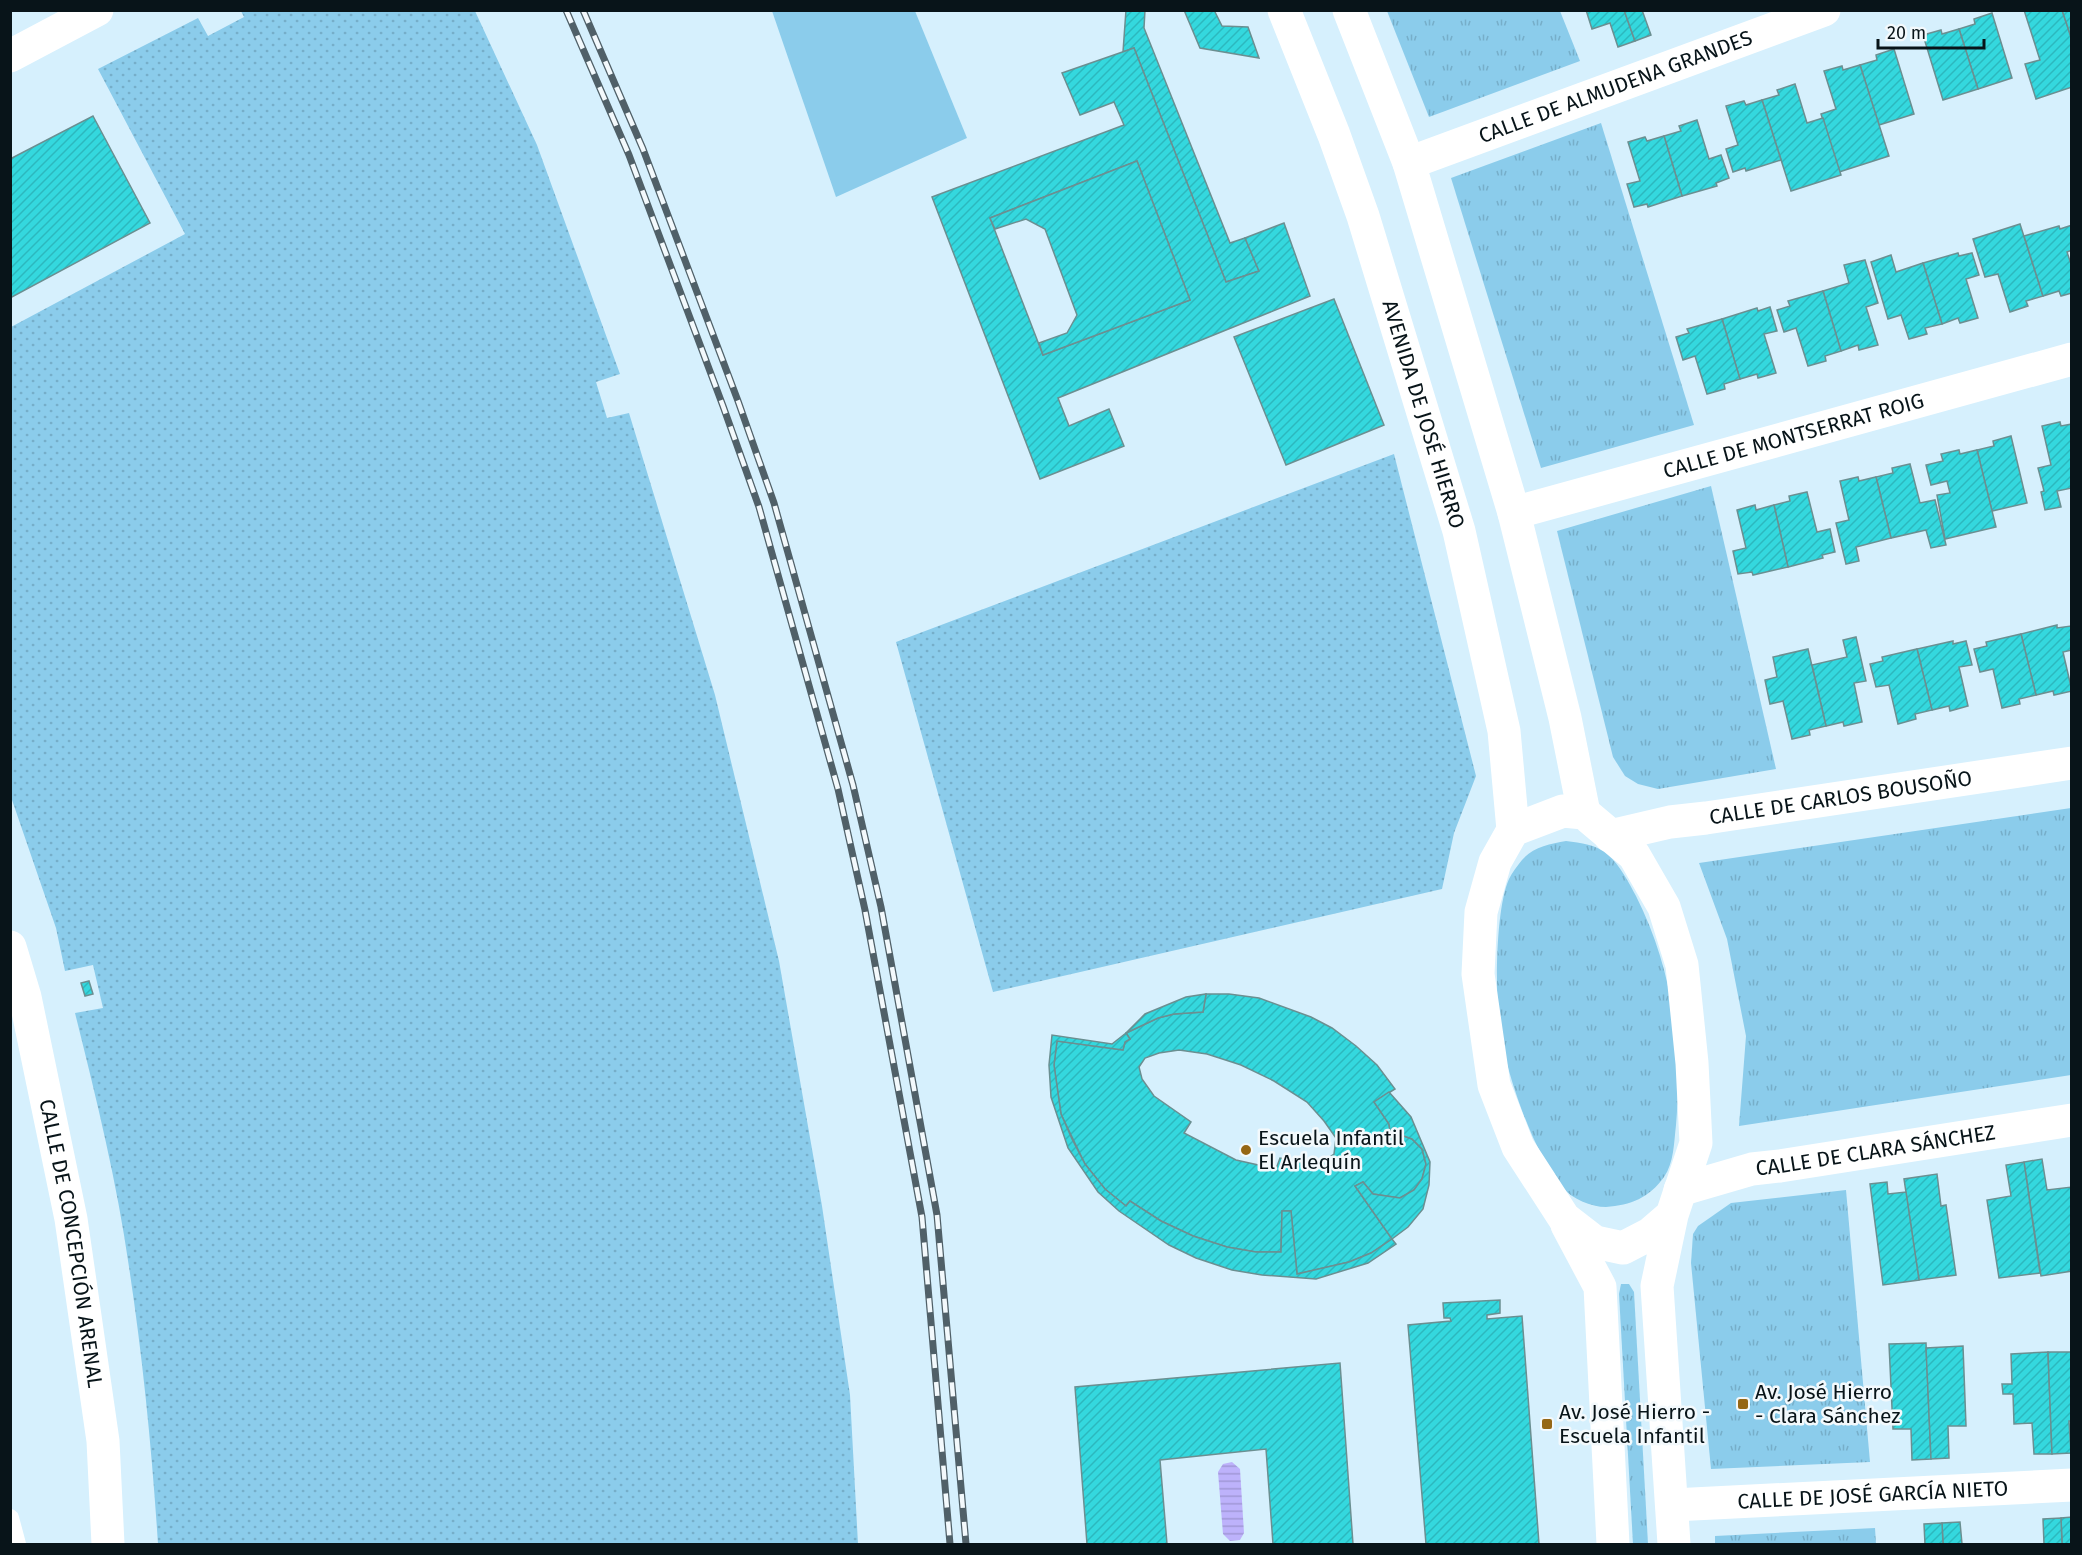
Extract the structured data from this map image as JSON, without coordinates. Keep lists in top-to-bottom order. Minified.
{"streets":{"street":["CALLE DE ALMUDENA GRANDES","AVENIDA DE JOSÉ HIERRO","CALLE DE MONTSERRAT ROIG","CALLE DE CARLOS BOUSOÑO","CALLE DE CLARA SÁNCHEZ","CALLE DE CONCEPCIÓN ARENAL","CALLE DE JOSÉ GARCÍA NIETO"]},"places":{"other":["Escuela Infantil El Arlequín"],"transit":["Av. José Hierro - Clara Sánchez","Av. José Hierro - Escuela Infantil"]},"scale_bar":"20 m"}
